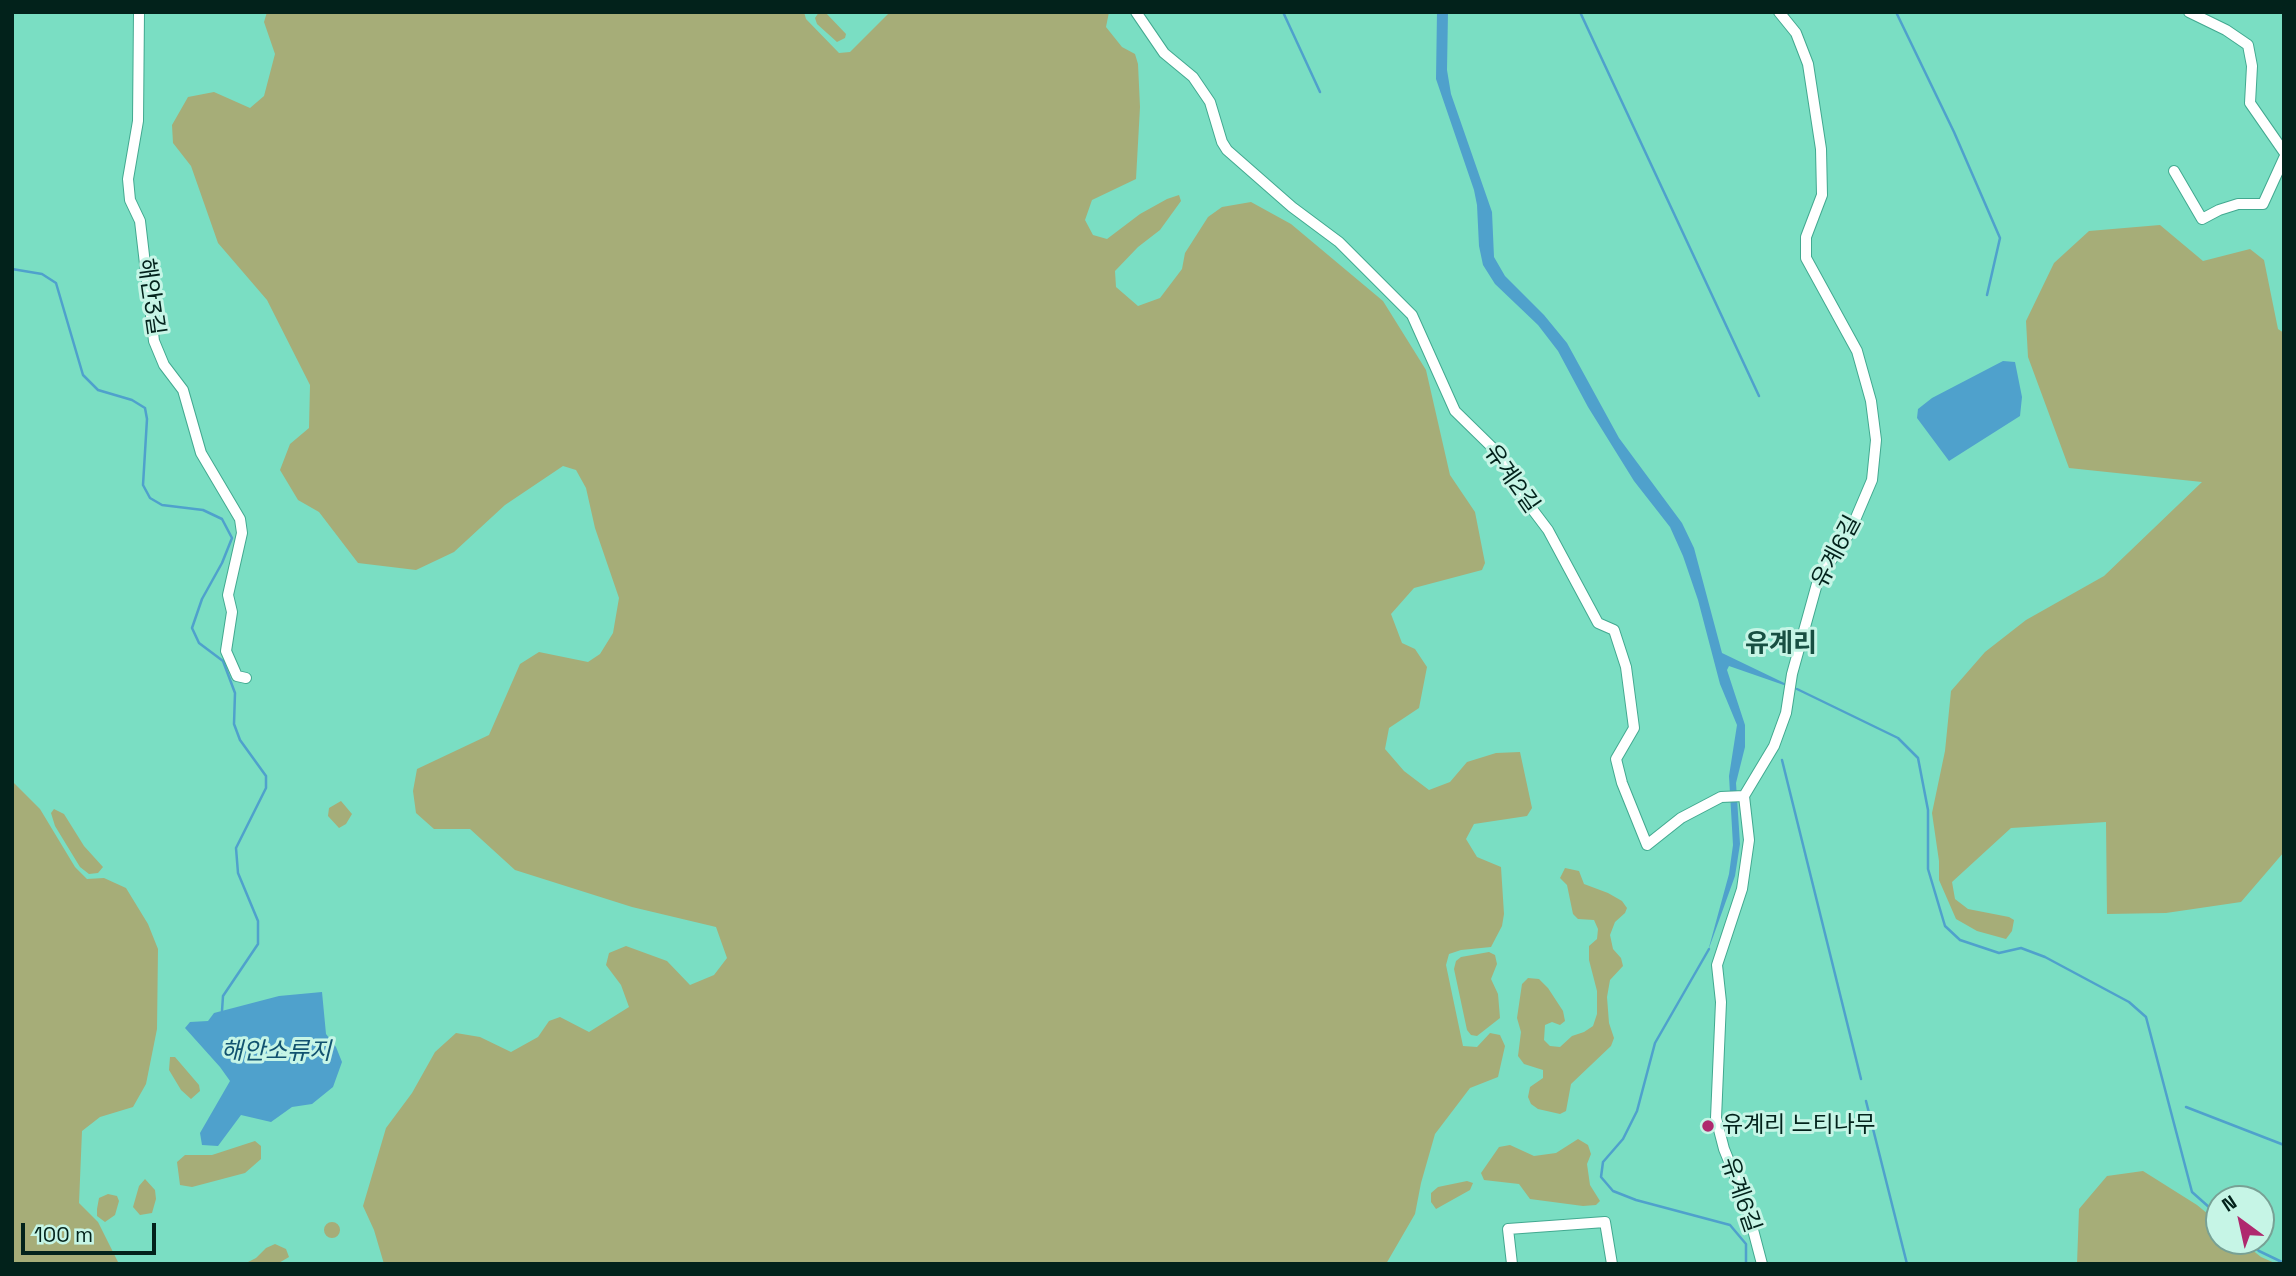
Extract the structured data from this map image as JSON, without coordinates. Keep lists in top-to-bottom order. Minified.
{"streets":{"street":["해안3길","유계2길","유계6길"]},"crossings":[["유계2길","유계6길"]],"districts":["유계리"],"water":["해안소류지"],"places":["유계리 느티나무"],"scale_bar":"100 m","north":"top left"}
